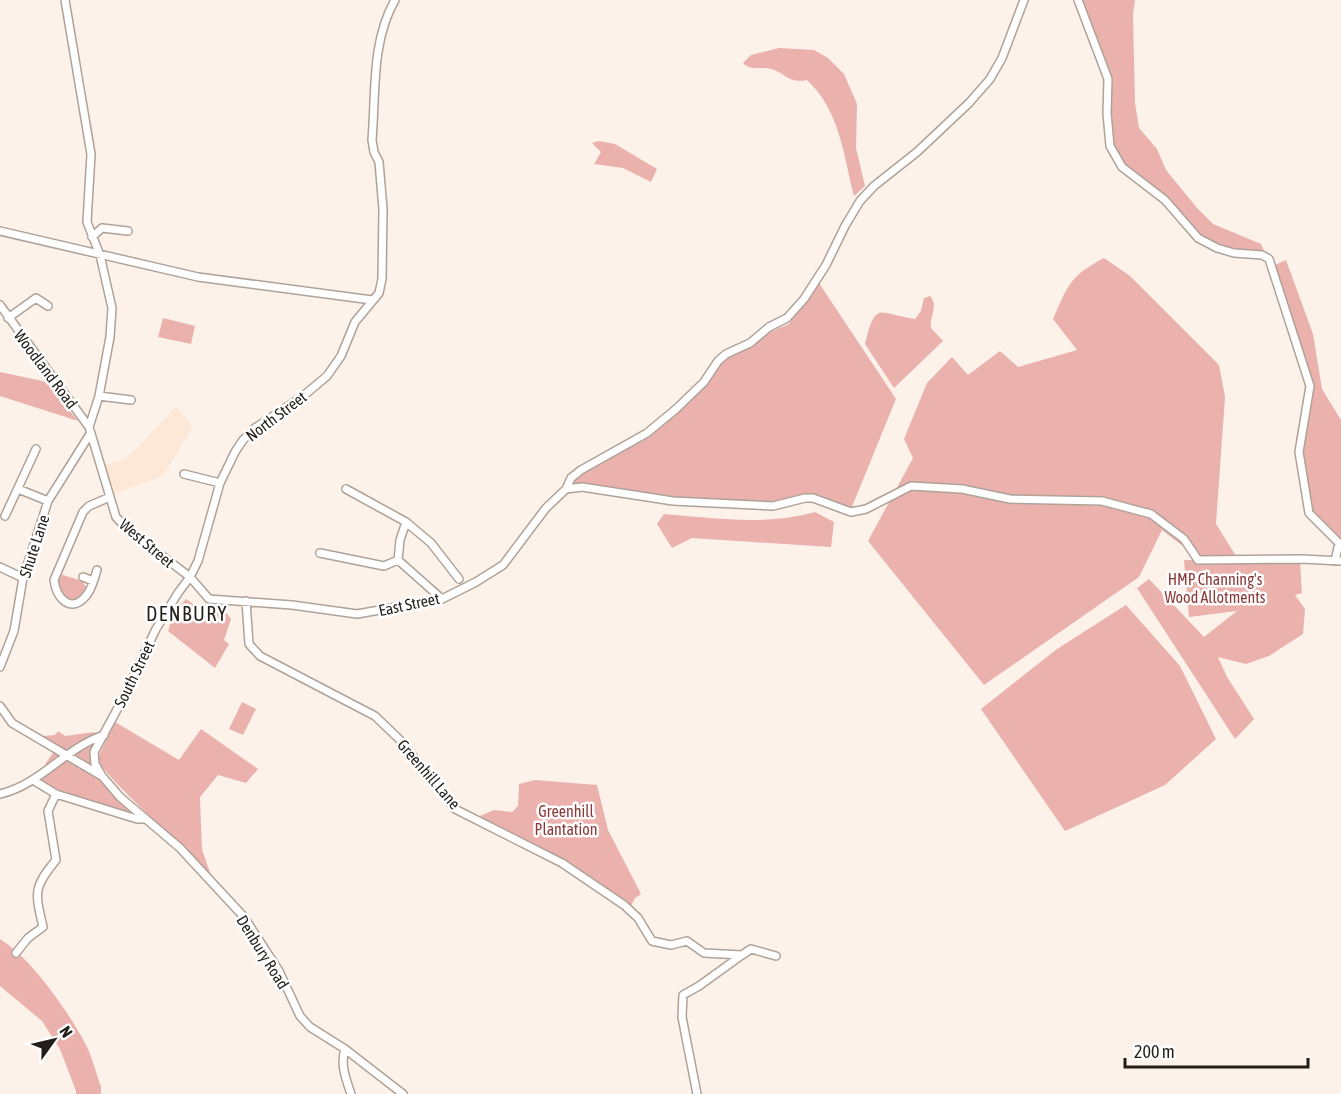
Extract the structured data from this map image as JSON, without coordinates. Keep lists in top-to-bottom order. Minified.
{"streets":{"street":["Woodland Road","North Street","West Street","Shute Lane","East Street","South Street","Greenhill Lane","Denbury Road"]},"crossings":[["Woodland Road","West Street"],["Woodland Road","Shute Lane"],["North Street","West Street"],["North Street","East Street"],["North Street","South Street"],["West Street","Shute Lane"],["West Street","East Street"],["West Street","South Street"],["East Street","South Street"],["East Street","Greenhill Lane"],["South Street","Denbury Road"]],"districts":["DENBURY"],"parks":["HMP Channing's Wood Allotments","Greenhill Plantation"],"scale_bar":"200 m","north":"top right"}
